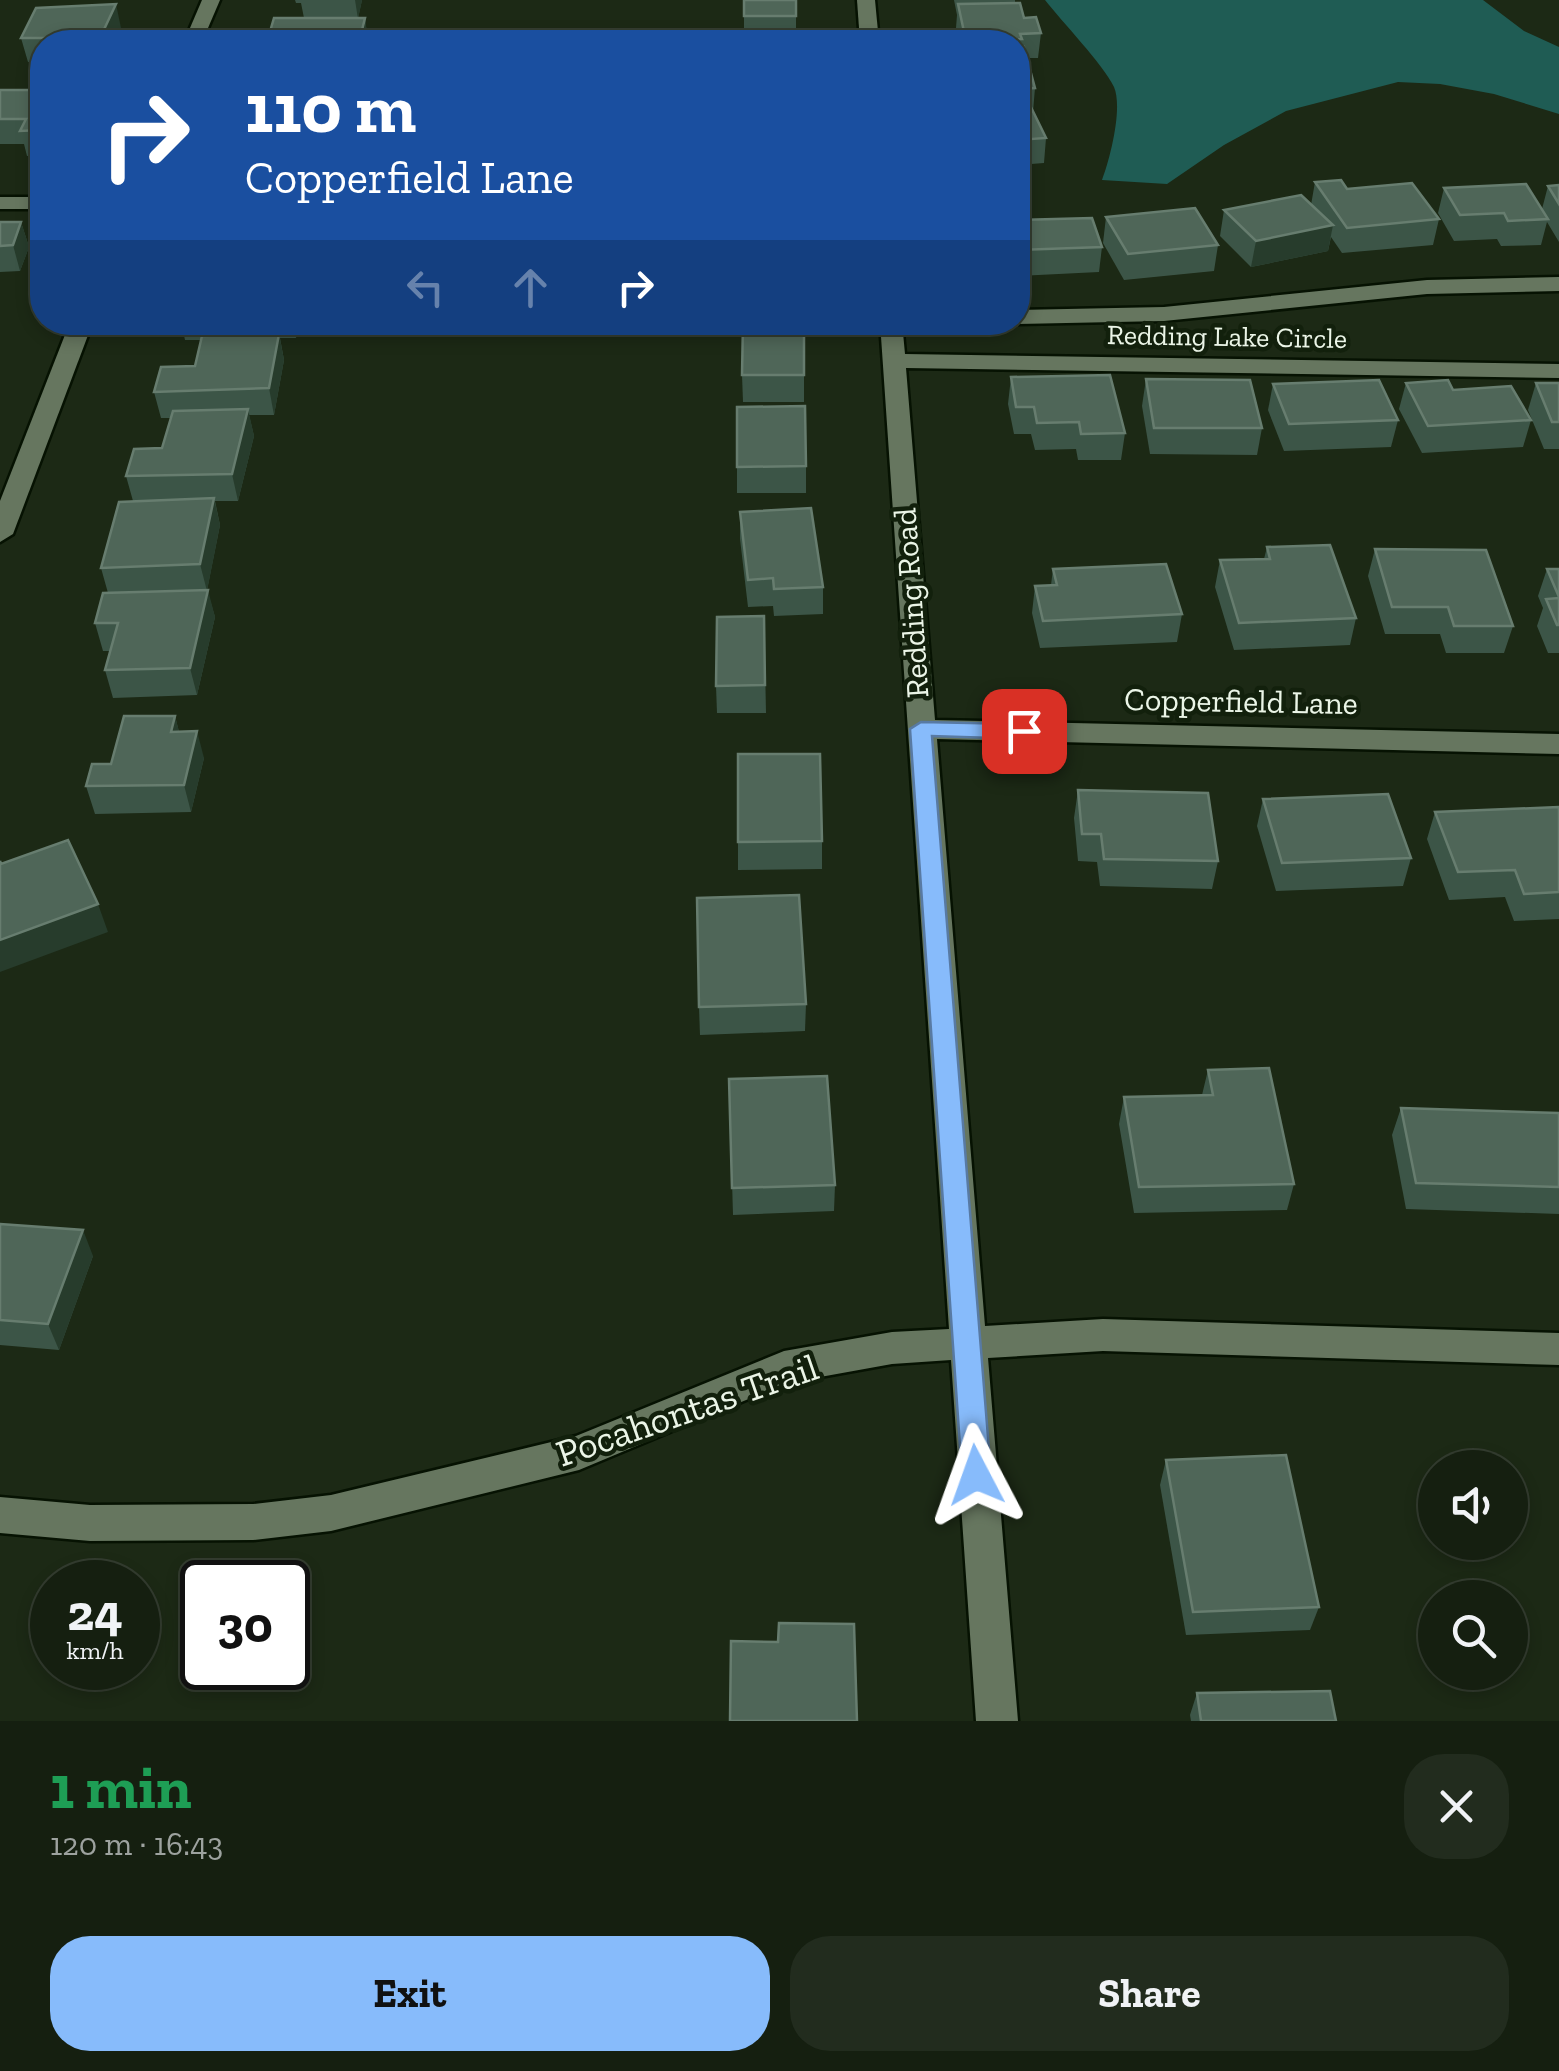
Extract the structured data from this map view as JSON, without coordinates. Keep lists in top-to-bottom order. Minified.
{"streets":{"street":["Redding Lake Circle","Redding Road","Copperfield Lane","Pocahontas Trail"]},"crossings":[["Redding Lake Circle","Redding Road"],["Redding Road","Copperfield Lane"],["Redding Road","Pocahontas Trail"]],"page":{"turn":["110 m","Copperfield Lane"],"speed":"24 km/h","limit":"30","heading":["1 min","120 m · 16:43"],"buttons":["Exit","Share"]}}
